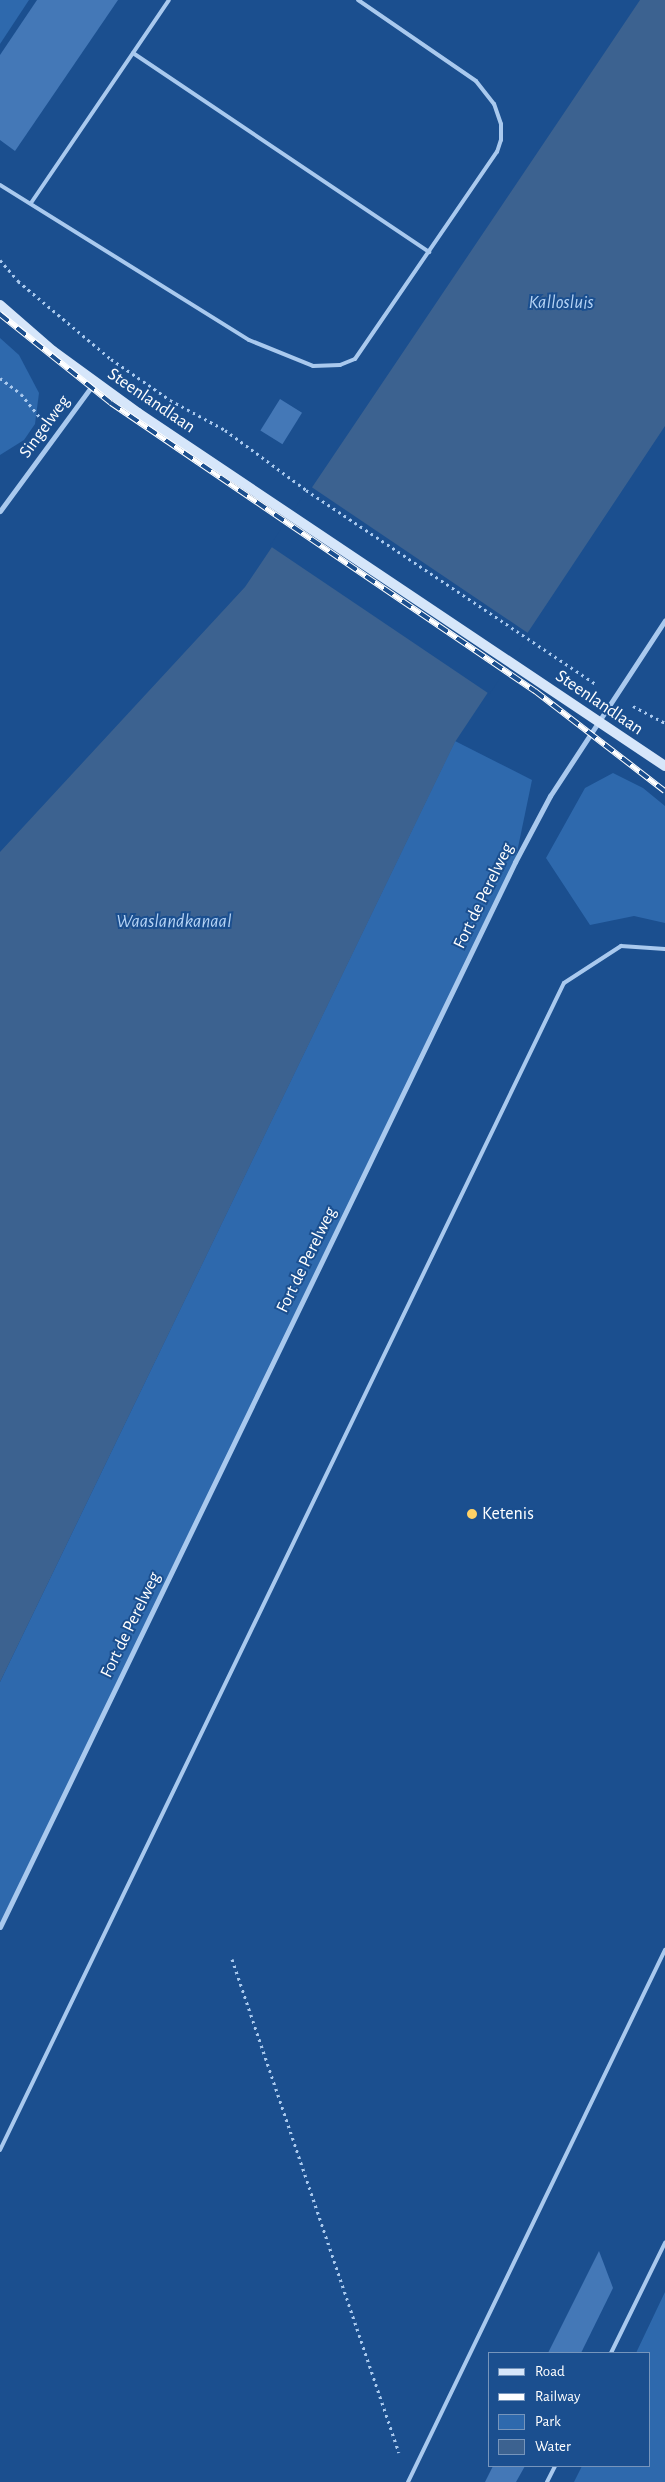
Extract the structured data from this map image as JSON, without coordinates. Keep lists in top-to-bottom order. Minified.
{"streets":{"main road":["Steenlandlaan"],"street":["Singelweg","Fort de Perelweg"]},"crossings":[["Steenlandlaan","Singelweg"],["Steenlandlaan","Fort de Perelweg"]],"water":["Kallosluis","Waaslandkanaal"],"places":["Ketenis"],"legend":["Road","Railway","Park","Water"]}
